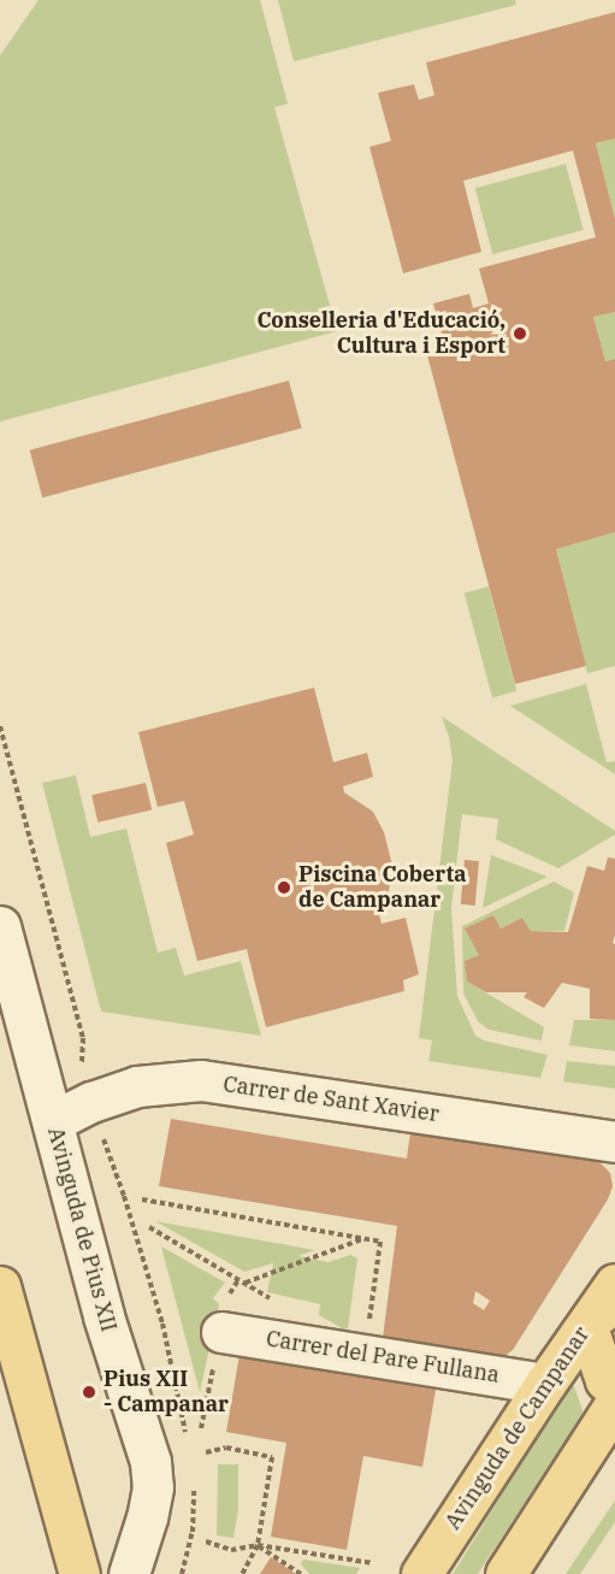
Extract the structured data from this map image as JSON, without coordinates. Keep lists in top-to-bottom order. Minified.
{"streets":{"main road":["Avinguda de Campanar"],"street":["Carrer de Sant Xavier","Avinguda de Pius XII","Carrer del Pare Fullana"]},"crossings":[["Carrer de Sant Xavier","Avinguda de Pius XII"],["Carrer del Pare Fullana","Avinguda de Campanar"]],"places":["Conselleria d'Educació, Cultura i Esport","Piscina Coberta de Campanar","Pius XII - Campanar"]}
